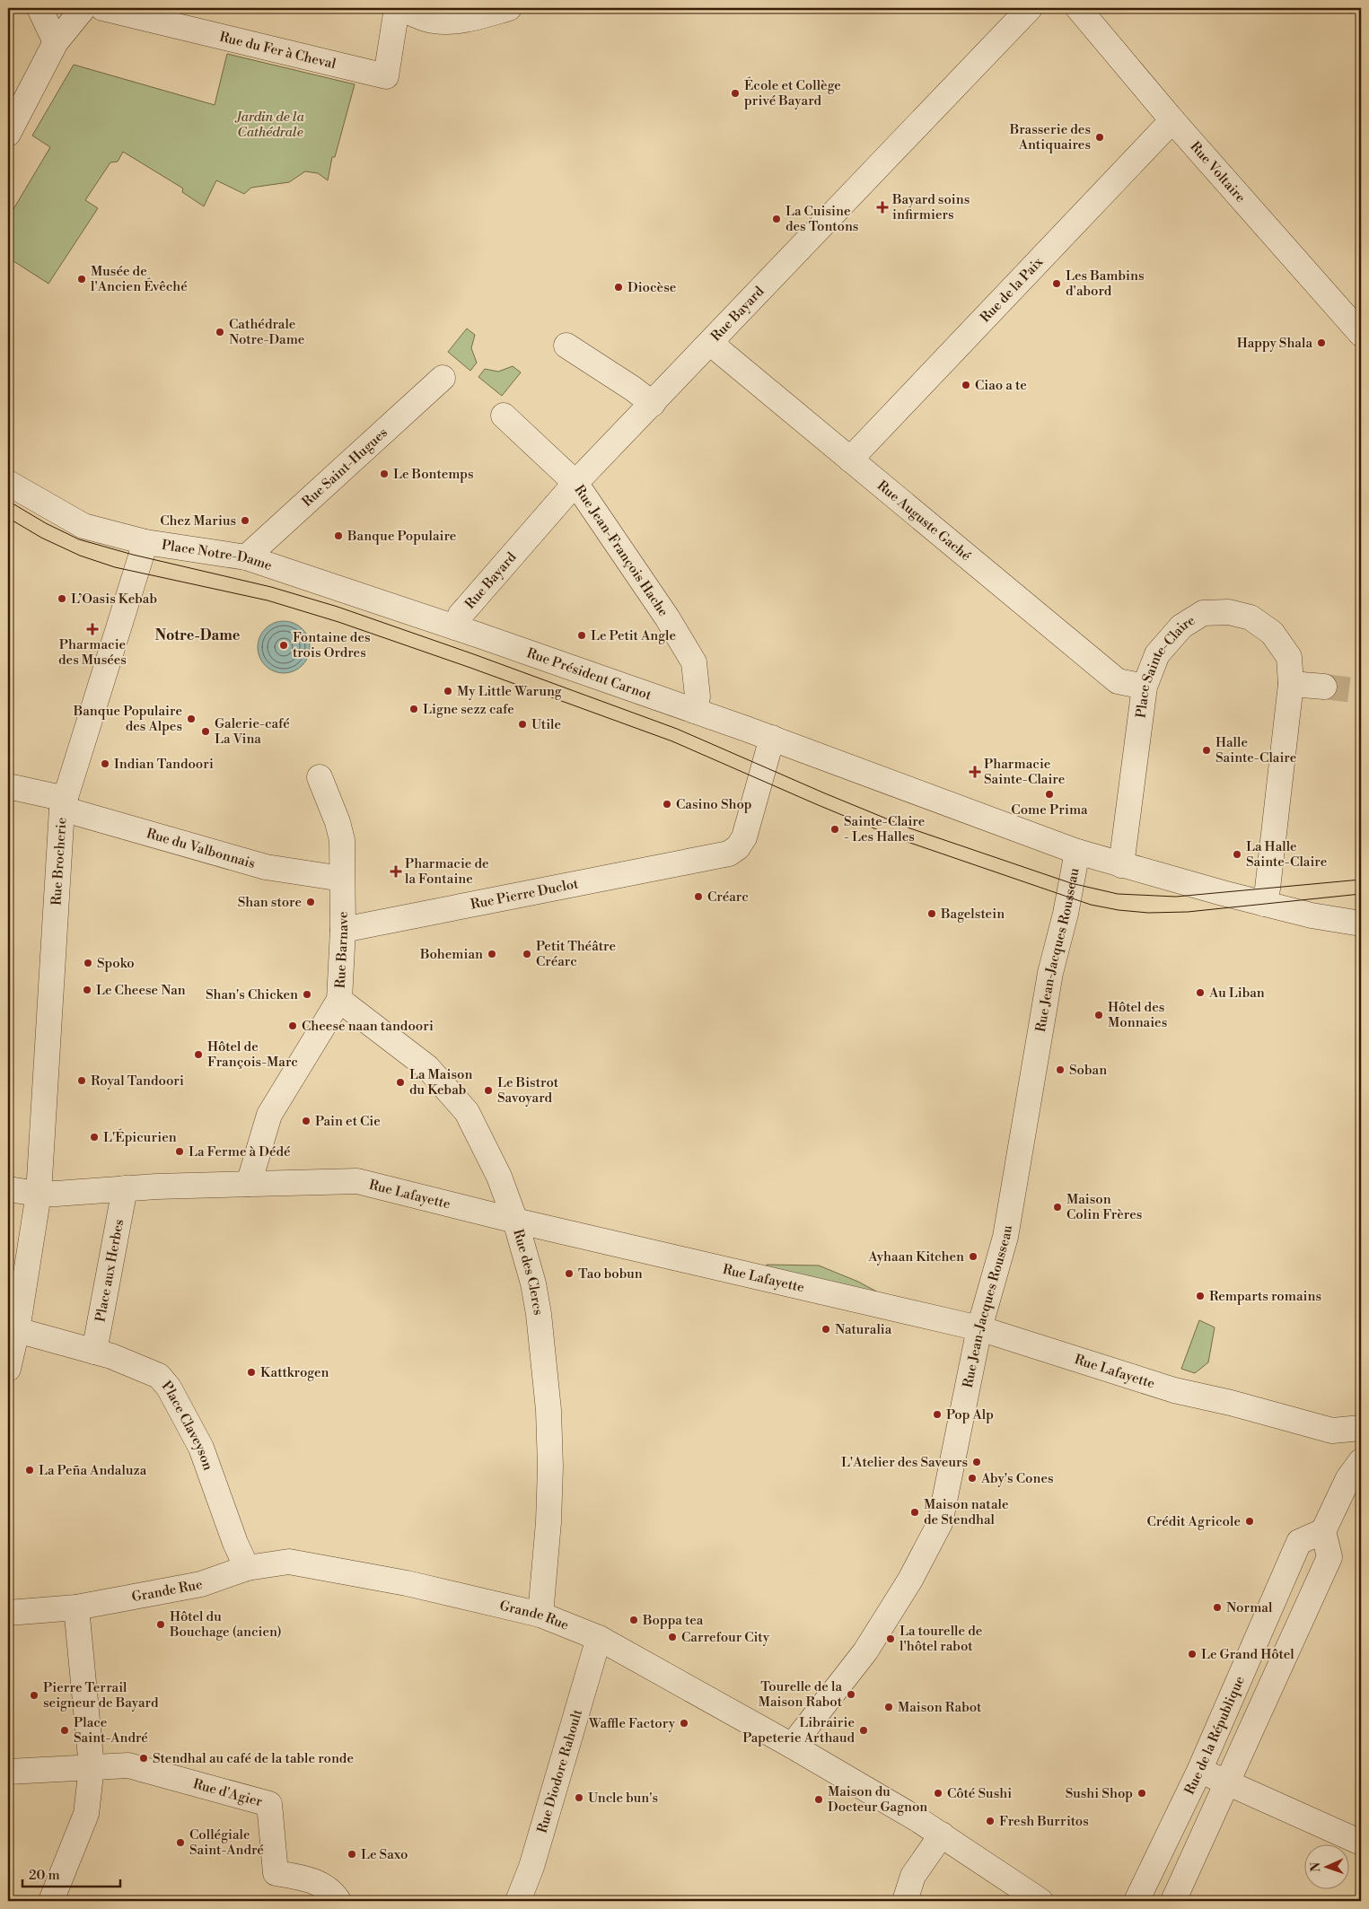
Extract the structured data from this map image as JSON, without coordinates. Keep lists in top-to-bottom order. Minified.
{"streets":{"street":["Rue du Fer à Cheval","Rue Voltaire","Rue de la Paix","Rue Bayard","Rue Saint-Hugues","Rue Auguste Gaché","Rue Jean-François Hache","Place Notre-Dame","Place Sainte-Claire","Rue Président Carnot","Rue du Valbonnais","Rue Brocherie","Rue Pierre Duclot","Rue Barnave","Rue Jean-Jacques Rousseau","Rue Lafayette","Place aux Herbes","Rue des Clercs","Place Claveyson","Grande Rue","Rue de la République","Rue Diodore Rahoult","Rue d'Agier"]},"crossings":[["Rue Voltaire","Rue de la Paix"],["Rue de la Paix","Rue Auguste Gaché"],["Rue Bayard","Rue Auguste Gaché"],["Rue Bayard","Rue Jean-François Hache"],["Rue Bayard","Rue Président Carnot"],["Rue Saint-Hugues","Place Notre-Dame"],["Rue Auguste Gaché","Place Sainte-Claire"],["Rue Jean-François Hache","Rue Président Carnot"],["Place Notre-Dame","Rue Président Carnot"],["Place Notre-Dame","Rue Brocherie"],["Rue Président Carnot","Rue Pierre Duclot"],["Rue du Valbonnais","Rue Brocherie"],["Rue du Valbonnais","Rue Barnave"],["Rue Pierre Duclot","Rue Barnave"],["Rue Barnave","Rue Lafayette"],["Rue Barnave","Rue des Clercs"],["Rue Jean-Jacques Rousseau","Rue Lafayette"],["Rue Jean-Jacques Rousseau","Grande Rue"],["Rue Lafayette","Place aux Herbes"],["Rue Lafayette","Rue des Clercs"],["Place aux Herbes","Place Claveyson"],["Rue des Clercs","Grande Rue"],["Place Claveyson","Grande Rue"],["Grande Rue","Rue Diodore Rahoult"]],"districts":["Notre-Dame"],"parks":["Jardin de la Cathédrale"],"places":{"other":["École et Collège privé Bayard","Brasserie des Antiquaires","La Cuisine des Tontons","Musée de l'Ancien Évêché","Les Bambins d'abord","Diocèse","Cathédrale Notre-Dame","Happy Shala","Ciao a te","Le Bontemps","Chez Marius","Banque Populaire","L’Oasis Kebab","Le Petit Angle","Fontaine des trois Ordres","My Little Warung","Ligne sezz cafe","Banque Populaire des Alpes","Utile","Galerie-café La Vina","Halle Sainte-Claire","Indian Tandoori","Come Prima","Casino Shop","Sainte-Claire - Les Halles","La Halle Sainte-Claire","Créarc","Shan store","Bagelstein","Bohemian","Petit Théâtre Créarc","Spoko","Le Cheese Nan","Au Liban","Shan's Chicken","Hôtel des Monnaies","Cheese naan tandoori","Hôtel de François-Marc","Soban","Royal Tandoori","La Maison du Kebab","Le Bistrot Savoyard","Pain et Cie","L'Épicurien","La Ferme à Dédé","Maison Colin Frères","Ayhaan Kitchen","Tao bobun","Remparts romains","Naturalia","Kattkrogen","Pop Alp","L'Atelier des Saveurs","La Peña Andaluza","Aby's Cones","Maison natale de Stendhal","Crédit Agricole","Normal","Boppa tea","Hôtel du Bouchage (ancien)","Carrefour City","La tourelle de l'hôtel rabot","Le Grand Hôtel","Tourelle de la Maison Rabot","Pierre Terrail seigneur de Bayard","Maison Rabot","Waffle Factory","Place Saint-André","Librairie Papeterie Arthaud","Stendhal au café de la table ronde","Côté Sushi","Sushi Shop","Uncle bun's","Maison du Docteur Gagnon","Fresh Burritos","Collégiale Saint-André","Le Saxo"],"health":["Bayard soins infirmiers","Pharmacie des Musées","Pharmacie Sainte-Claire","Pharmacie de la Fontaine"]},"scale_bar":"20 m","north":"left"}
